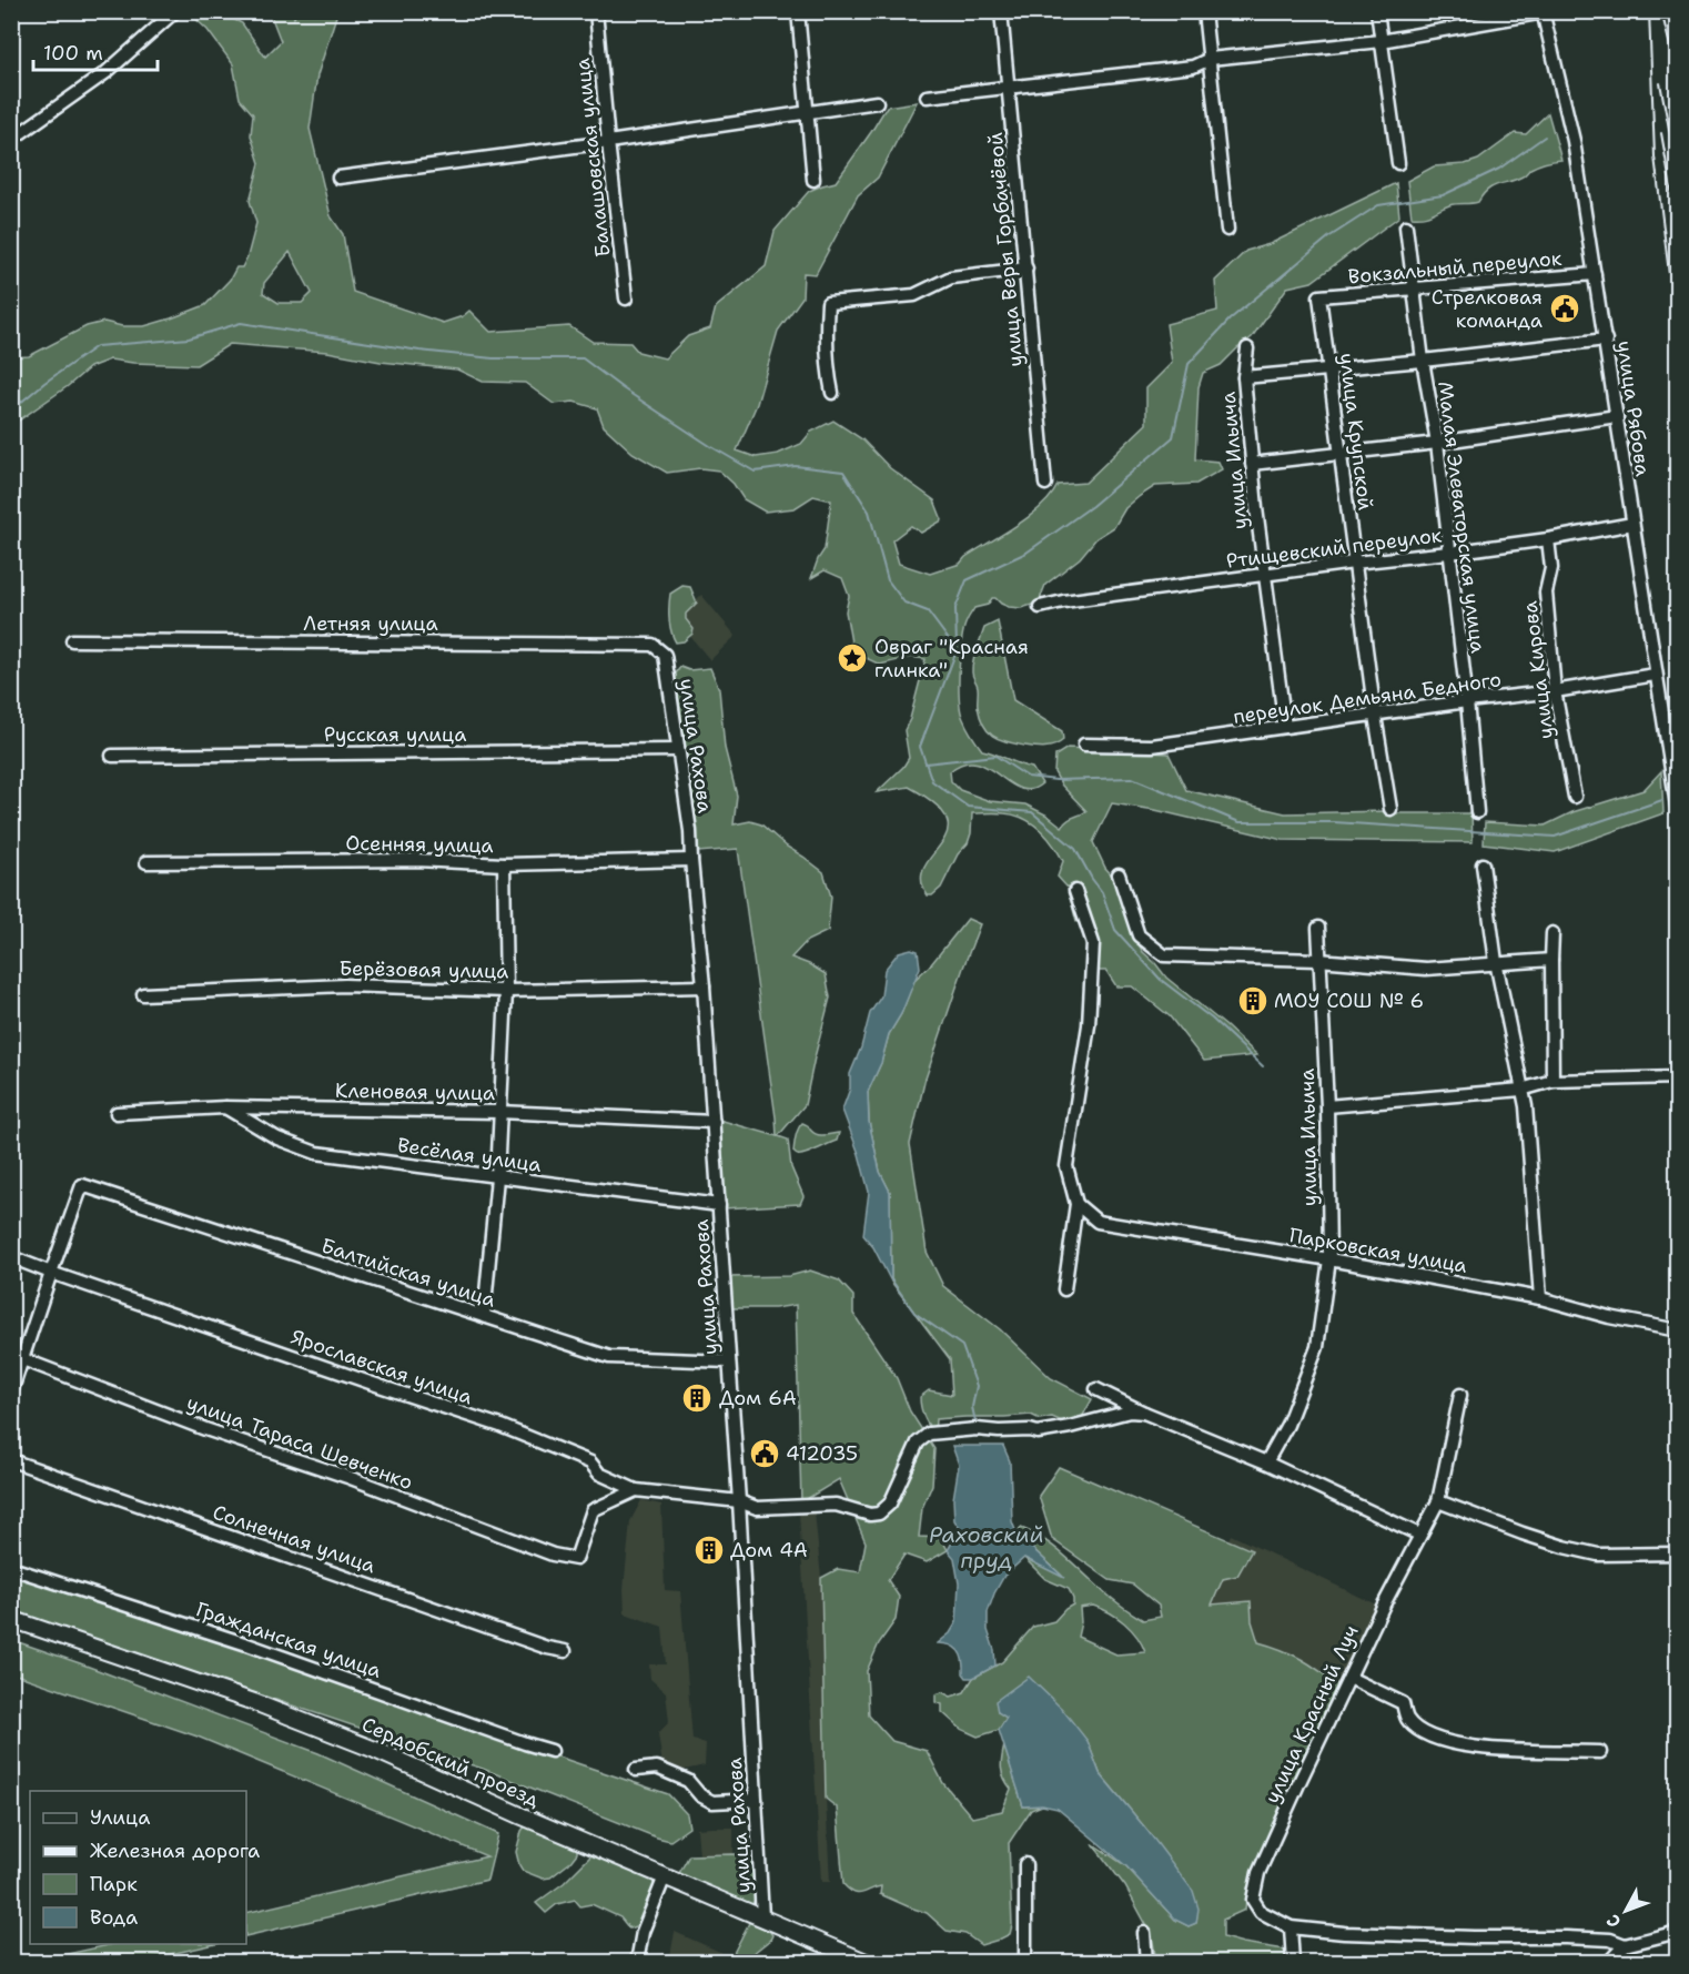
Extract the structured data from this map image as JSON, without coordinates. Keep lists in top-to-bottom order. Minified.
{"streets":{"main road":["Сердобский проезд"],"street":["Балашовская улица","улица Веры Горбачёвой","Вокзальный переулок","улица Рябова","улица Крупской","улица Ильича","Малая Элеваторская улица","Ртищевский переулок","Летняя улица","улица Кирова","переулок Демьяна Бедного","Русская улица","улица Рахова","Осенняя улица","Берёзовая улица","Кленовая улица","Весёлая улица","Парковская улица","Балтийская улица","Ярославская улица","улица Тараса Шевченко","Солнечная улица","Гражданская улица","улица Красный Луч"]},"crossings":[["Вокзальный переулок","улица Рябова"],["Вокзальный переулок","улица Крупской"],["Вокзальный переулок","Малая Элеваторская улица"],["улица Рябова","Ртищевский переулок"],["улица Рябова","переулок Демьяна Бедного"],["улица Крупской","Ртищевский переулок"],["улица Крупской","переулок Демьяна Бедного"],["улица Ильича","Ртищевский переулок"],["улица Ильича","переулок Демьяна Бедного"],["улица Ильича","Парковская улица"],["Малая Элеваторская улица","Ртищевский переулок"],["Малая Элеваторская улица","переулок Демьяна Бедного"],["Ртищевский переулок","улица Кирова"],["Летняя улица","улица Рахова"],["улица Кирова","переулок Демьяна Бедного"],["Русская улица","улица Рахова"],["улица Рахова","Осенняя улица"],["улица Рахова","Берёзовая улица"],["улица Рахова","Кленовая улица"],["улица Рахова","Весёлая улица"],["улица Рахова","Балтийская улица"],["улица Рахова","Ярославская улица"],["улица Рахова","Сердобский проезд"],["Кленовая улица","Весёлая улица"],["Балтийская улица","Ярославская улица"],["Ярославская улица","улица Тараса Шевченко"]],"water":["Раховский пруд"],"places":{"public building":["Стрелковая команда","412035"],"place":["Овраг \"Красная глинка\""],"building":["МОУ СОШ № 6","Дом 6А","Дом 4А"]},"legend":["Улица","Железная дорога","Парк","Вода"],"scale_bar":"100 m","north":"bottom left"}
